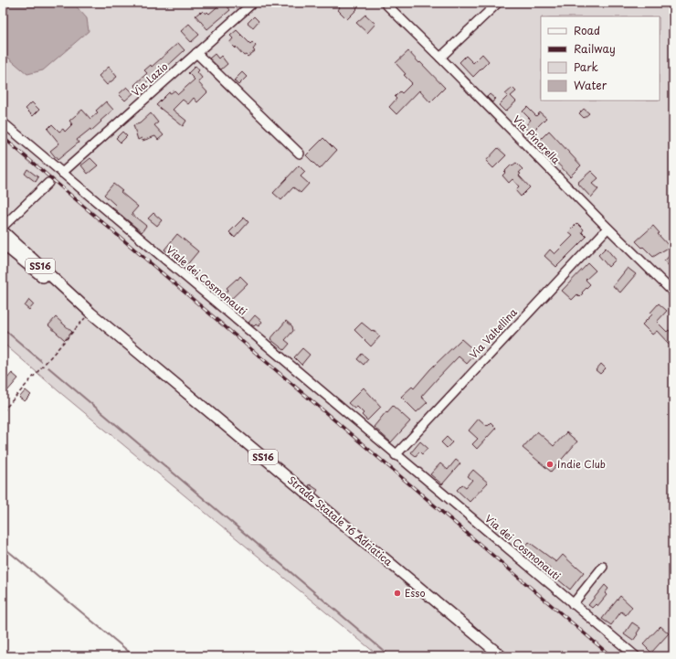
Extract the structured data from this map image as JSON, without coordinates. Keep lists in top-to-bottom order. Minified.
{"streets":{"main road":["SS16","Strada Statale 16 Adriatica"],"street":["Via Lazio","Via Pinarella","Viale dei Cosmonauti","Via Valtellina","Via dei Cosmonauti"]},"crossings":[["Via Lazio","Viale dei Cosmonauti"],["Via Pinarella","Via Valtellina"],["Viale dei Cosmonauti","Via Valtellina"],["Viale dei Cosmonauti","Via dei Cosmonauti"],["Via Valtellina","Via dei Cosmonauti"]],"places":["Indie Club","Esso"],"legend":["Road","Railway","Park","Water"]}
